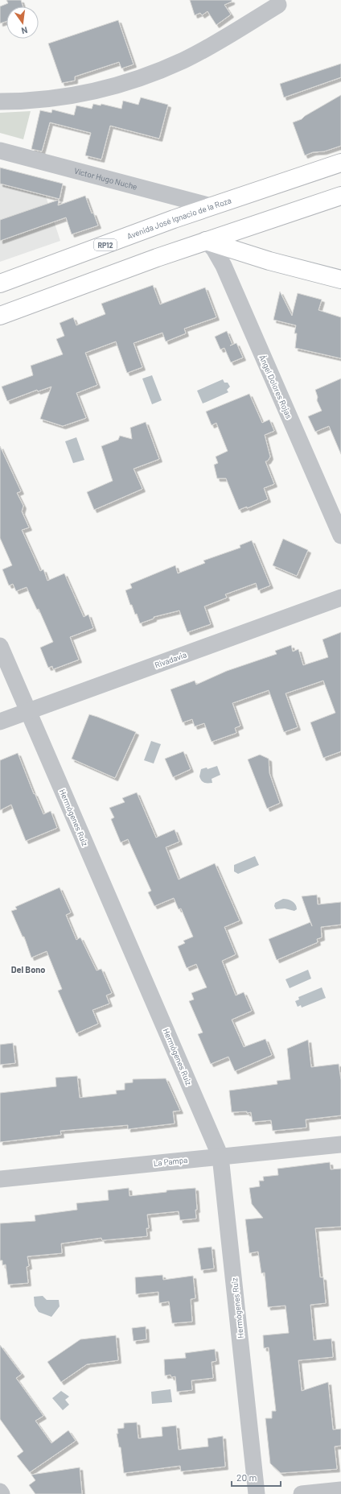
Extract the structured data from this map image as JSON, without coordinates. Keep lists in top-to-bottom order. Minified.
{"streets":{"main road":["Avenida José Ignacio de la Roza","RP12"],"street":["Víctor Hugo Nuche","Ángel Dolores Rojas","Rivadavia","Hermógenes Ruiz","La Pampa"]},"crossings":[["Víctor Hugo Nuche","Avenida José Ignacio de la Roza"],["Rivadavia","Hermógenes Ruiz"],["Hermógenes Ruiz","La Pampa"]],"districts":["Del Bono"],"scale_bar":"20 m","north":"bottom"}
